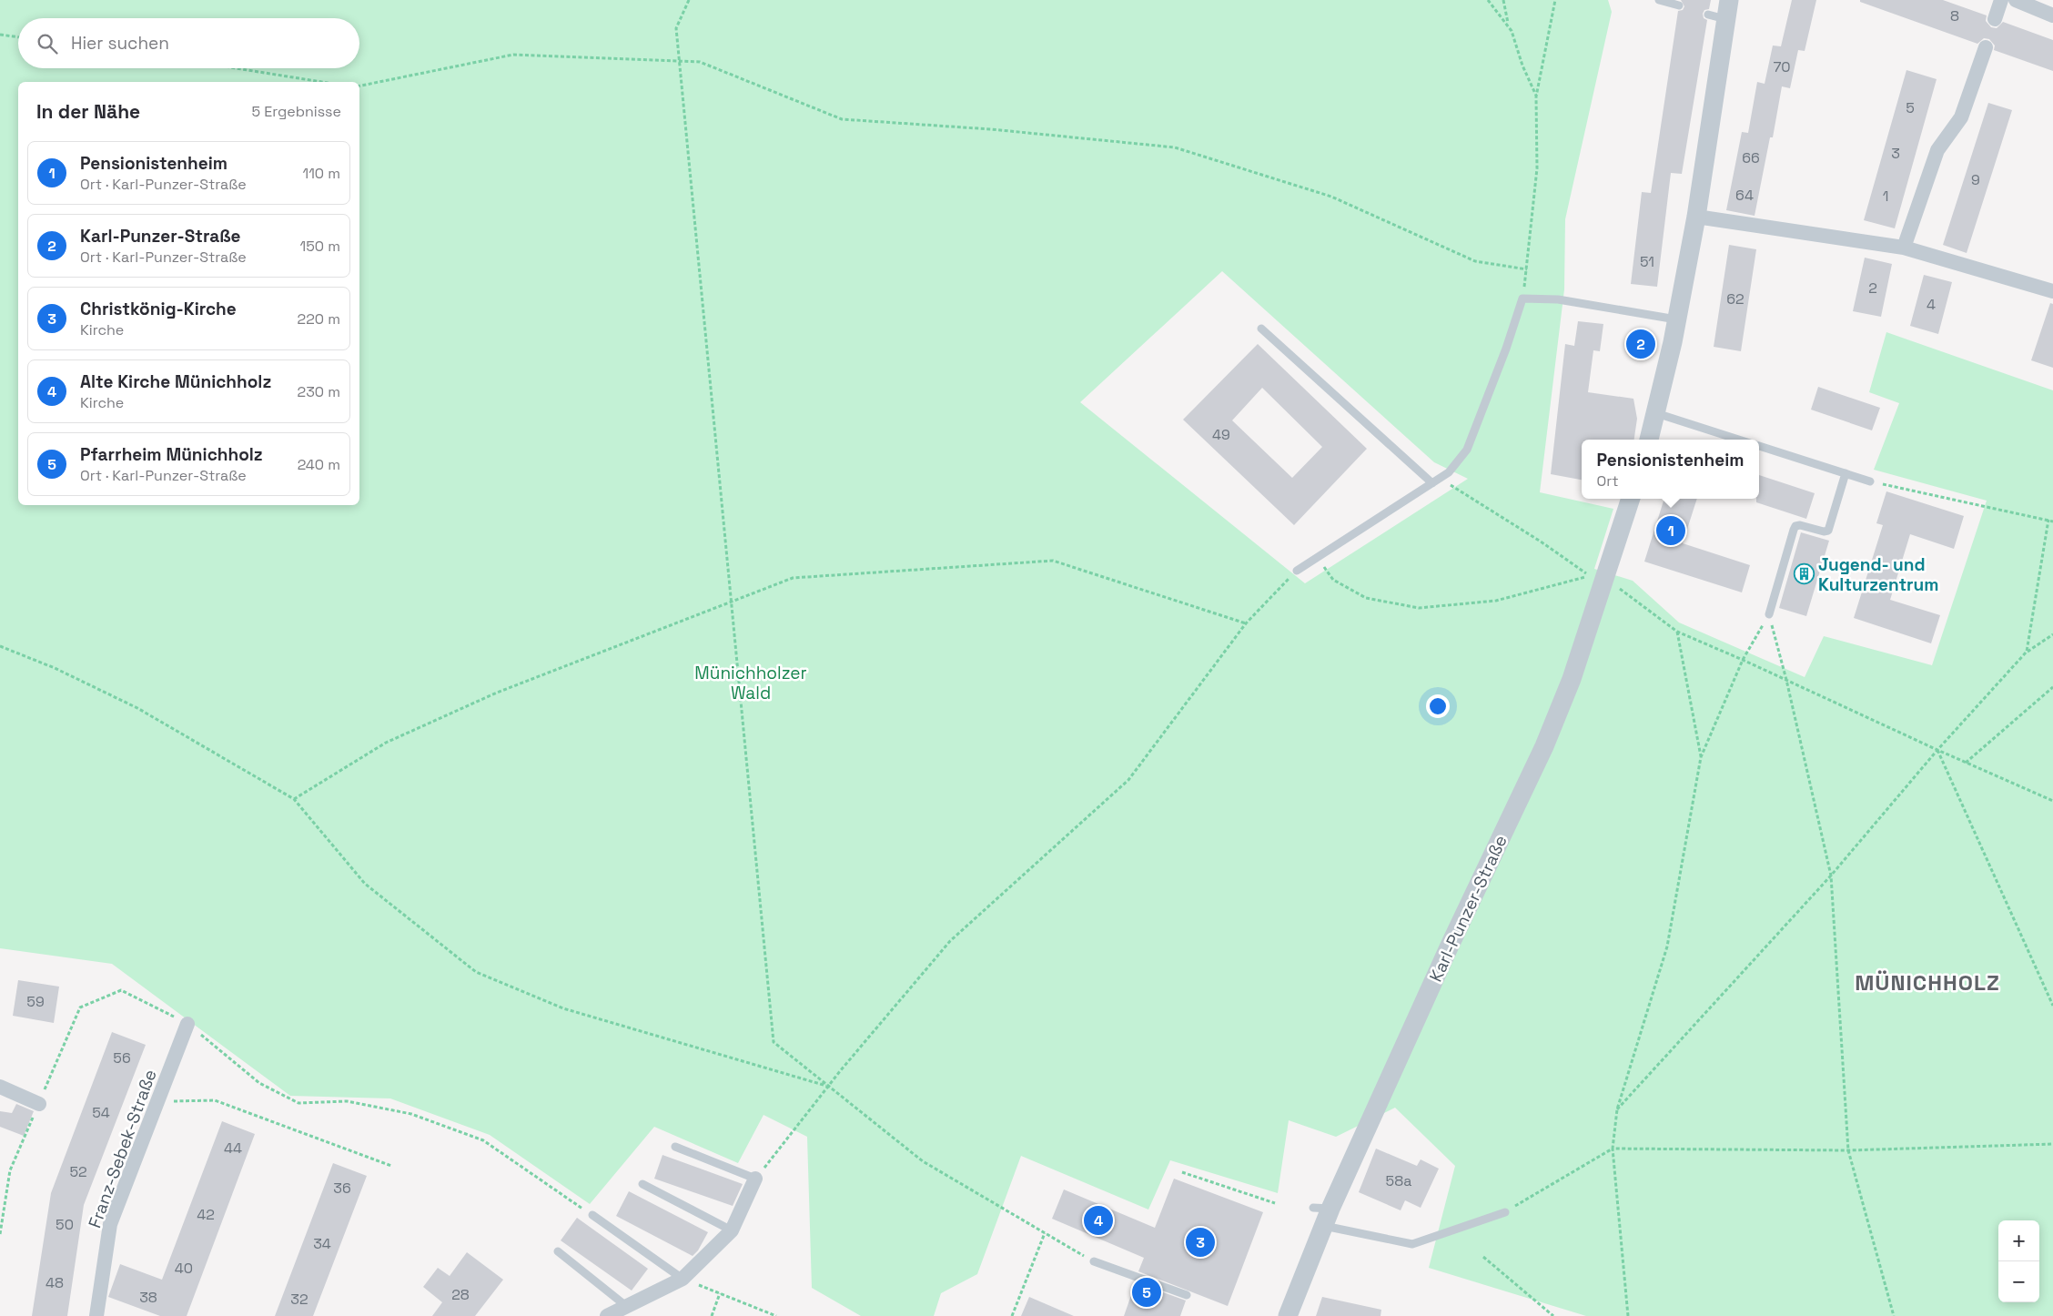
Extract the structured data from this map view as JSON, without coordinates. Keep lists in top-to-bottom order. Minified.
{"streets":{"street":["Karl-Punzer-Straße","Franz-Sebek-Straße"]},"districts":["MÜNICHHOLZ"],"parks":["Münichholzer Wald"],"places":{"building":["Jugend- und Kulturzentrum"]},"house_numbers":["8","70","5","3","66","9","64","1","51","2","62","4","49","59","56","54","44","52","58a","36","42","50","34","40","48","28","38","32"],"page":{"search":"Hier suchen","heading":["In der Nähe","5 Ergebnisse"],"list":[{"mark":"1","name":"Pensionistenheim","note":"Ort · Karl-Punzer-Straße","value":"110 m"},{"mark":"2","name":"Karl-Punzer-Straße","note":"Ort · Karl-Punzer-Straße","value":"150 m"},{"mark":"3","name":"Christkönig-Kirche","note":"Kirche","value":"220 m"},{"mark":"4","name":"Alte Kirche Münichholz","note":"Kirche","value":"230 m"},{"mark":"5","name":"Pfarrheim Münichholz","note":"Ort · Karl-Punzer-Straße","value":"240 m"}],"pins":["2","1","4","3","5"],"popup":["Pensionistenheim","Ort"],"map_buttons":["+","−"]}}
